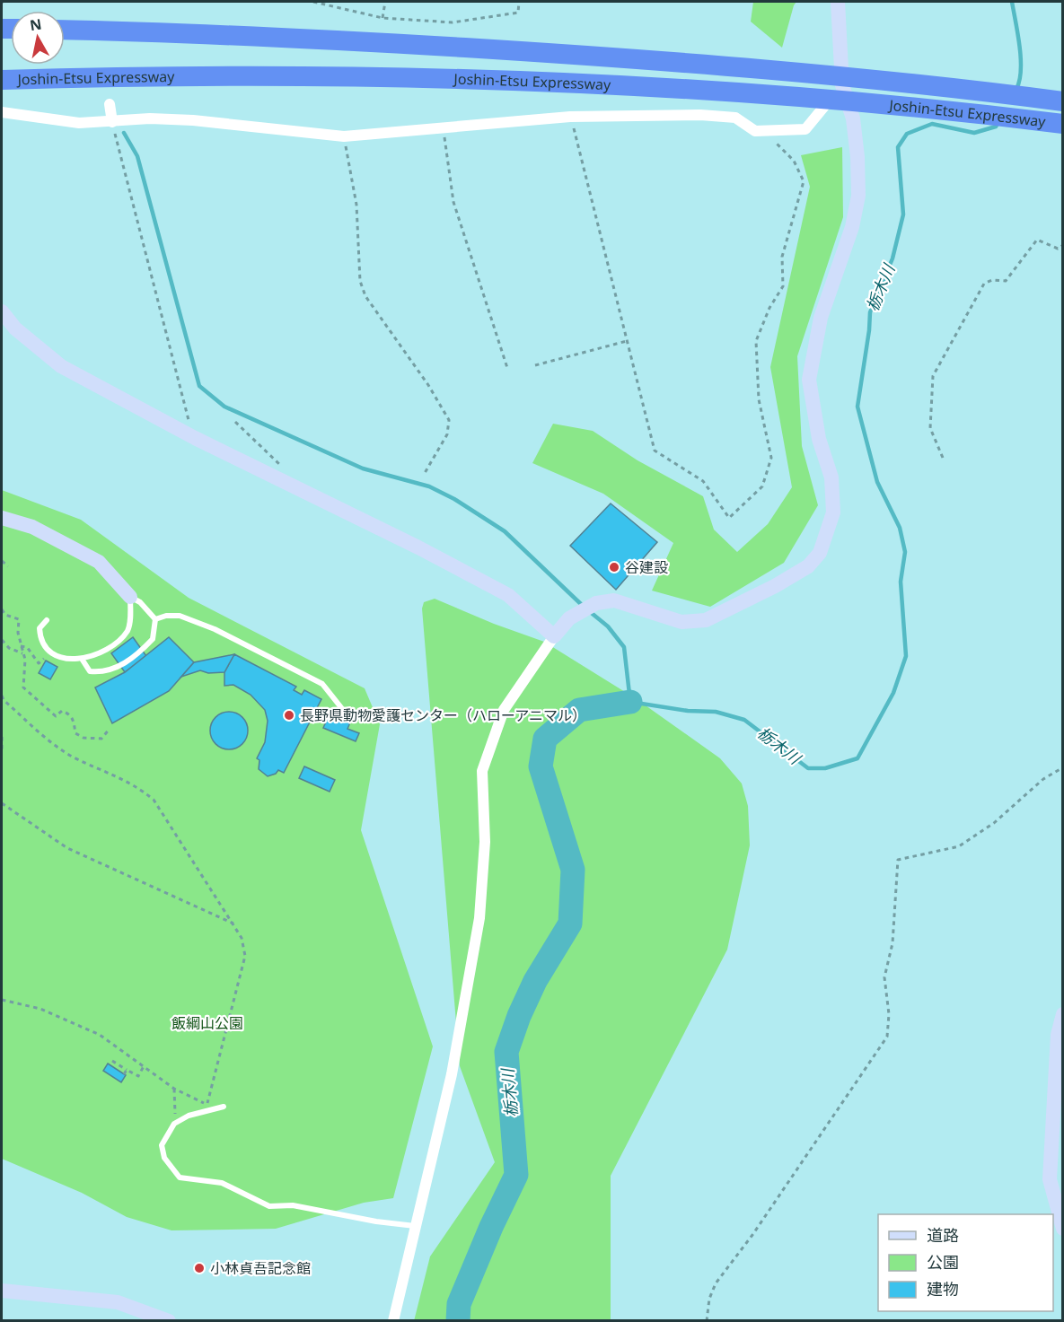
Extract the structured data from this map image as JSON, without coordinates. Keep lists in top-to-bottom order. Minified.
{"streets":{"highway":["Joshin-Etsu Expressway"]},"water":["栃木川"],"parks":["飯綱山公園"],"places":["谷建設","長野県動物愛護センター（ハローアニマル）","小林貞吾記念館"],"legend":["道路","公園","建物"],"north":"top"}
